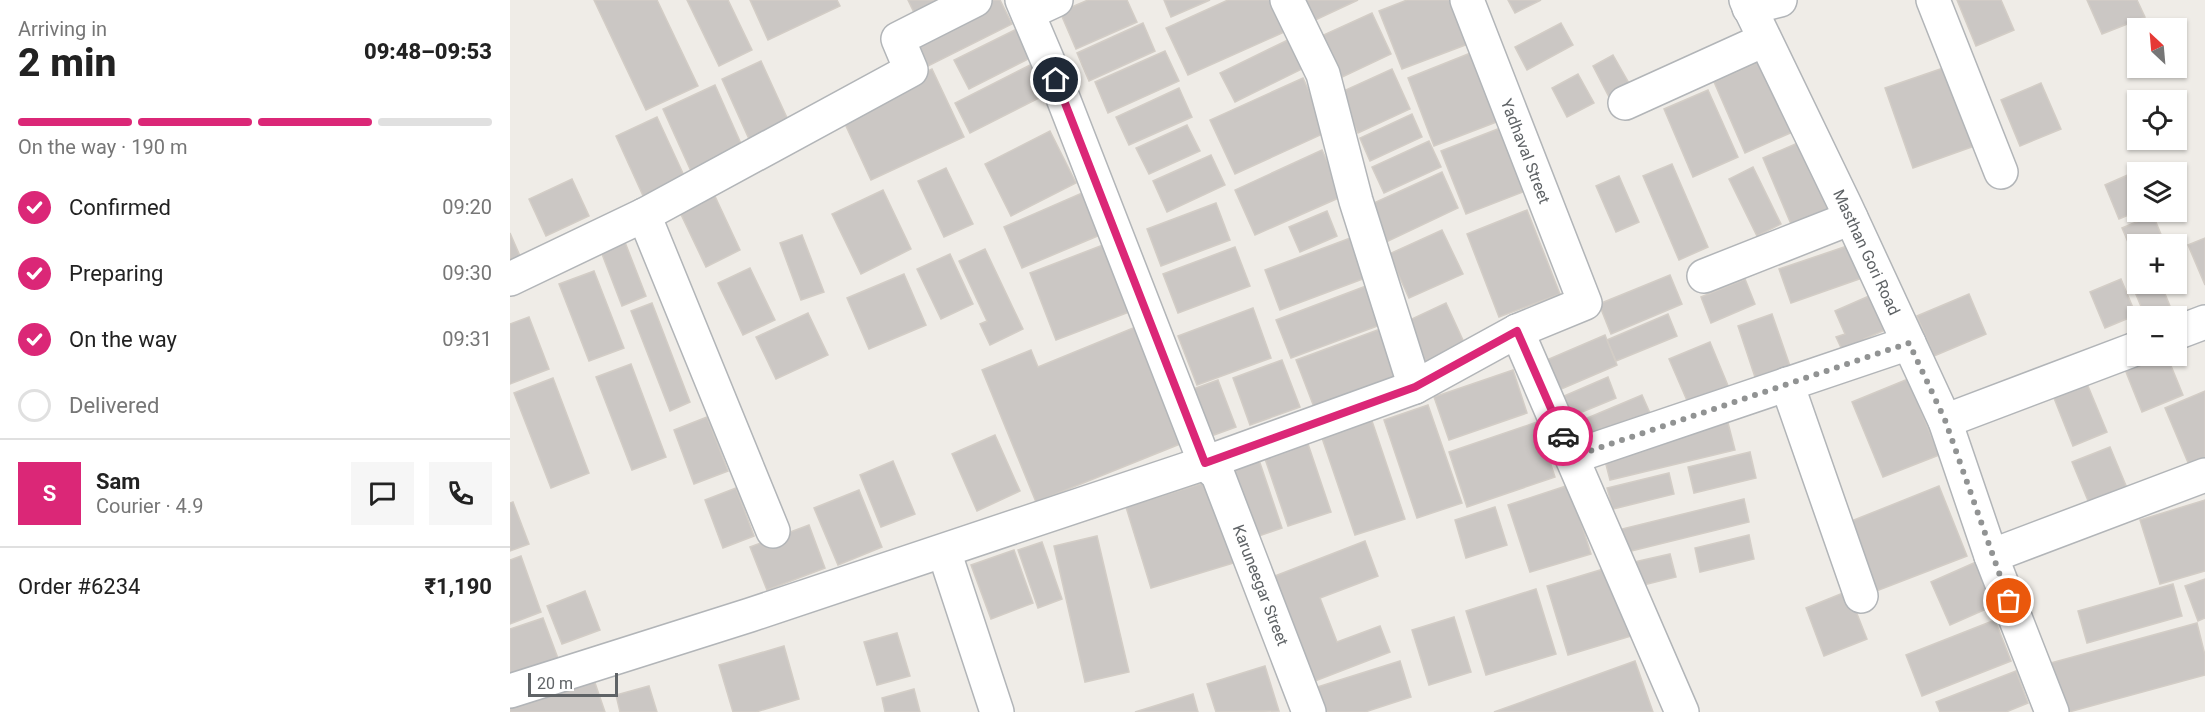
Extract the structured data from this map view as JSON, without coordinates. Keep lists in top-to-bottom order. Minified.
{"streets":{"street":["Yadhaval Street","Masthan Gori Road","Karuneegar Street"]},"scale_bar":"20 m","north":"top left","page":{"heading":["2 min","Arriving in","09:48–09:53"],"panel":["Sam","Courier · 4.9","Order #6234","₹1,190"],"map_buttons":["+","−"],"bar":"On the way · 190 m","list":[["Confirmed","09:20"],["Preparing","09:30"],["On the way","09:31"],"Delivered"],"round":"S","scale":"20 m"}}
